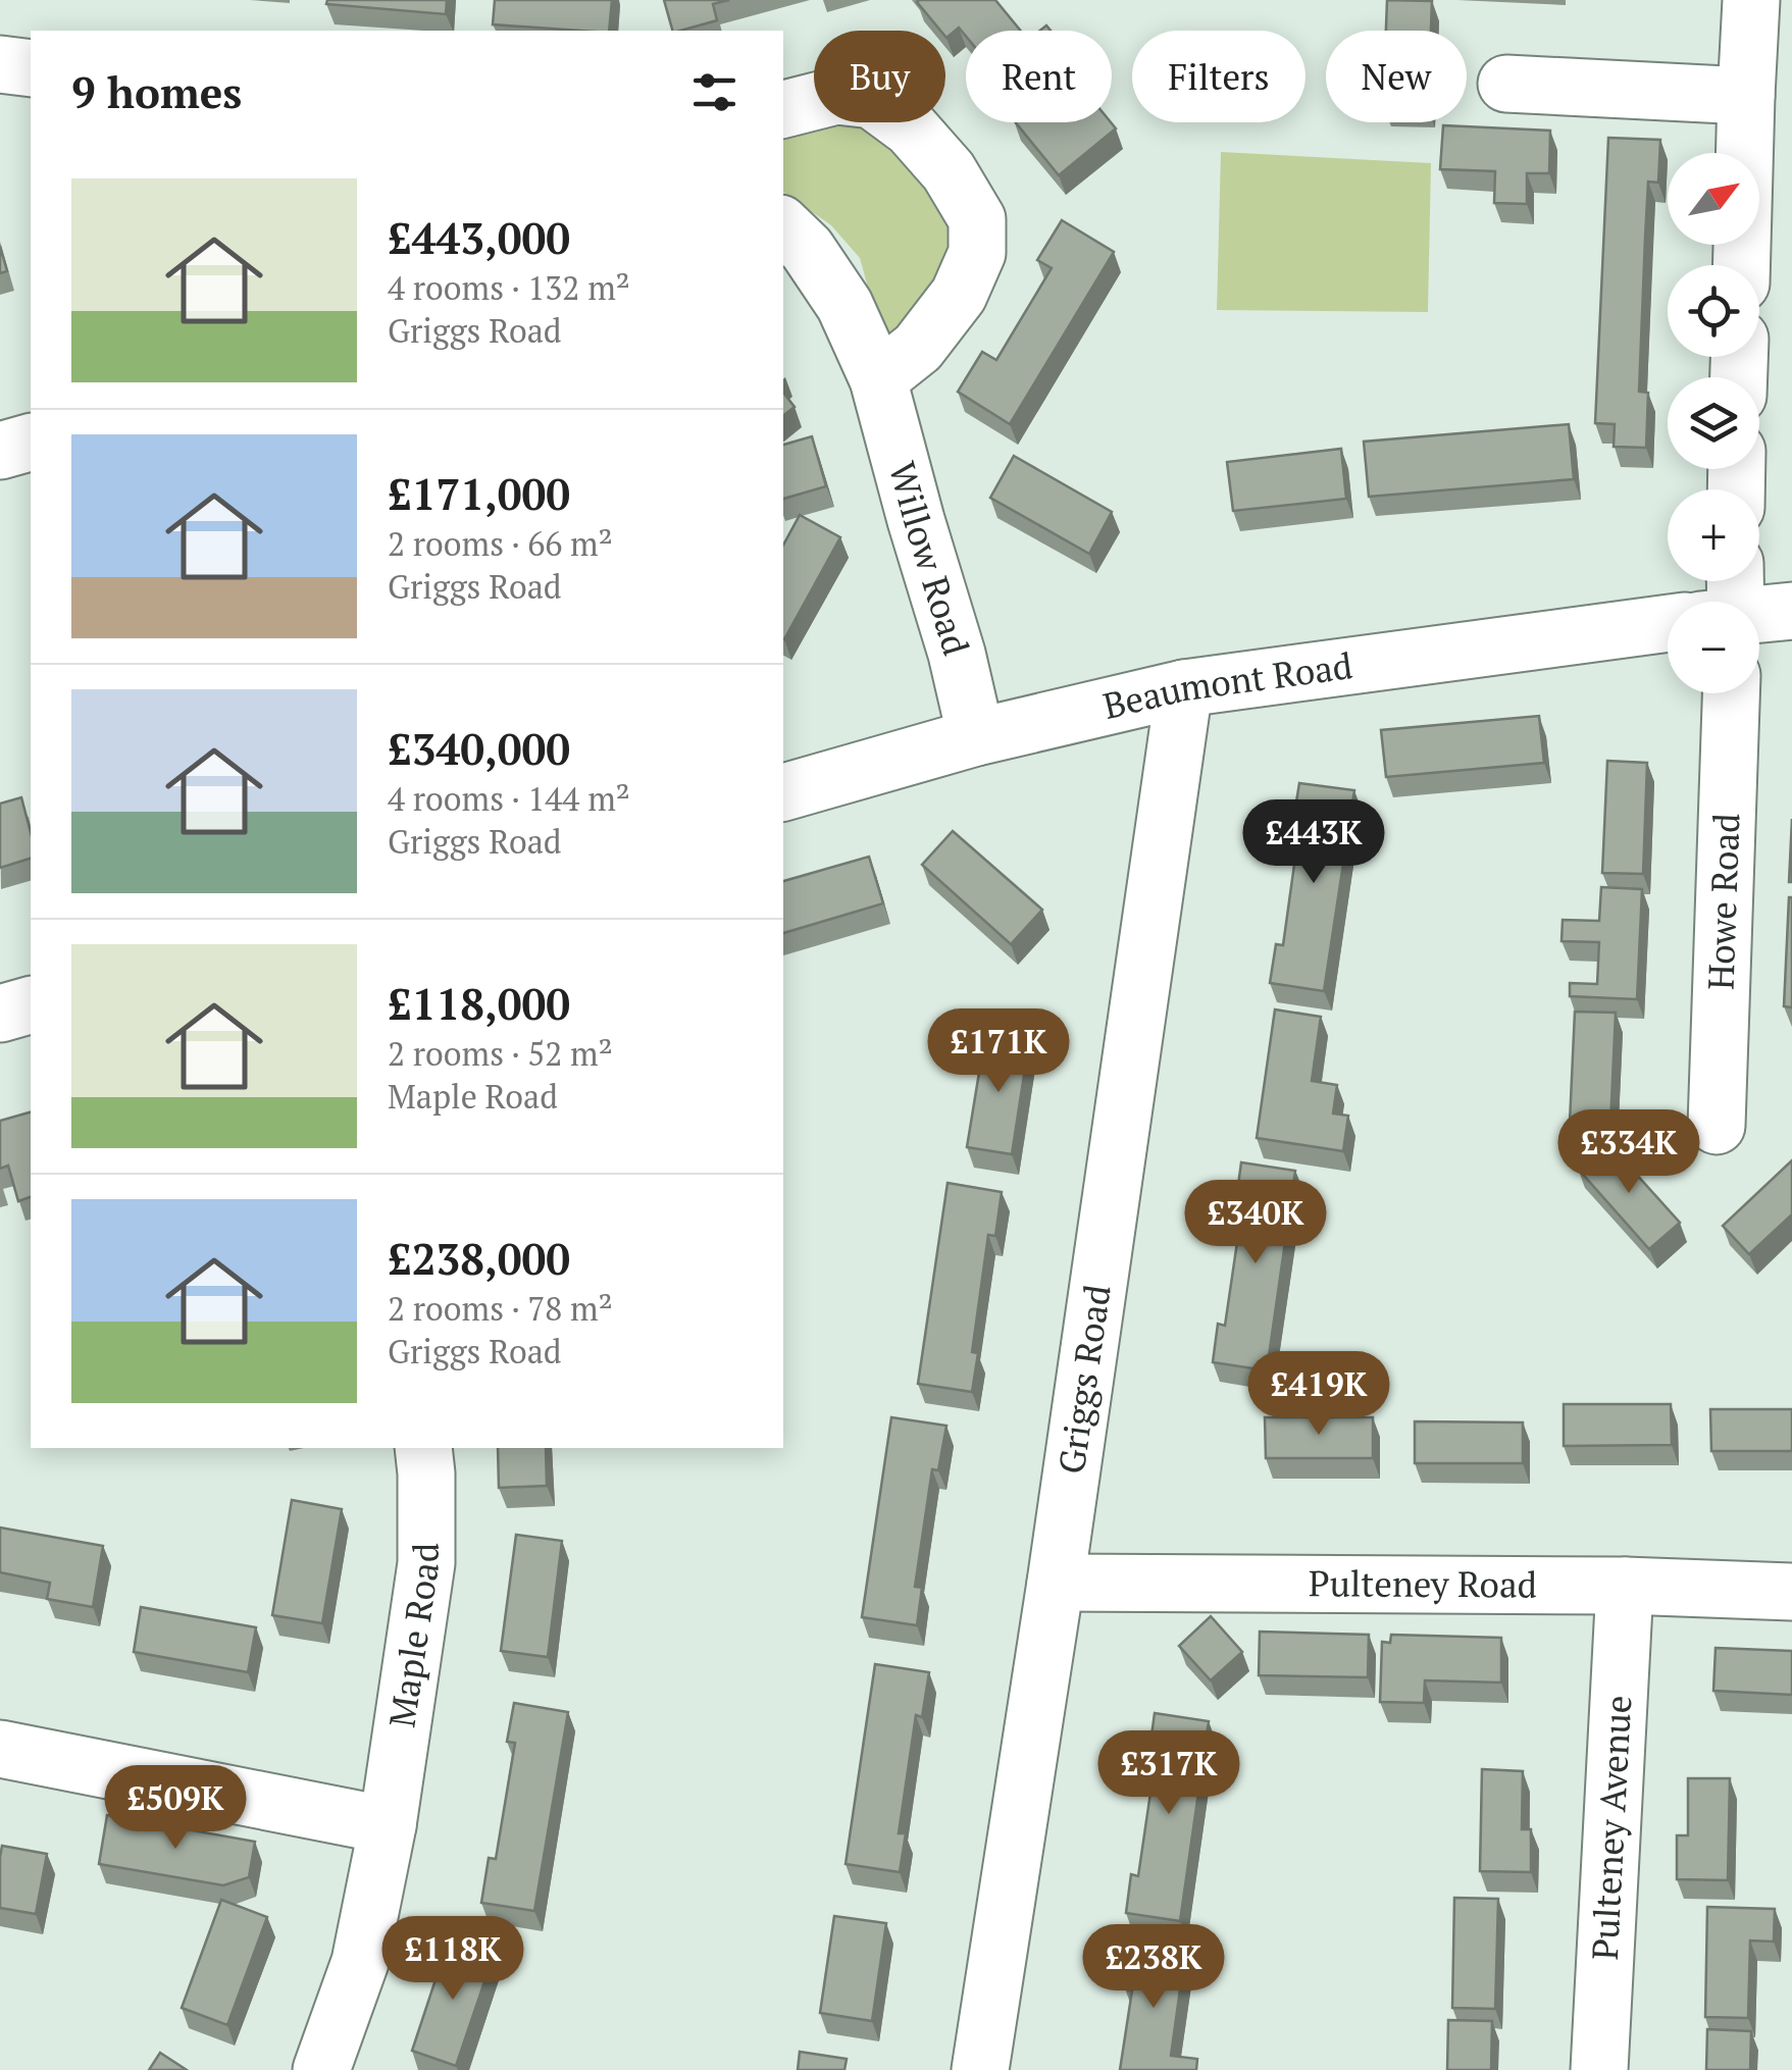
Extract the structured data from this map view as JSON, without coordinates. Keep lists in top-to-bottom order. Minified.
{"streets":{"street":["Willow Road","Beaumont Road","Howe Road","Griggs Road","Pulteney Road","Maple Road","Pulteney Avenue"]},"crossings":[["Willow Road","Beaumont Road"],["Beaumont Road","Griggs Road"],["Griggs Road","Pulteney Road"],["Pulteney Road","Pulteney Avenue"]],"north":"top right","page":{"chip":["Buy","Rent","Filters","New"],"heading":"9 homes","map_buttons":["+","−"],"list":[{"name":"£443,000","note":"4 rooms · 132 m² · Griggs Road"},{"name":"£171,000","note":"2 rooms · 66 m² · Griggs Road"},{"name":"£340,000","note":"4 rooms · 144 m² · Griggs Road"},{"name":"£118,000","note":"2 rooms · 52 m² · Maple Road"},{"name":"£238,000","note":"2 rooms · 78 m² · Griggs Road"}],"price":["£443K","£171K","£334K","£340K","£419K","£317K","£509K","£118K","£238K"]}}
